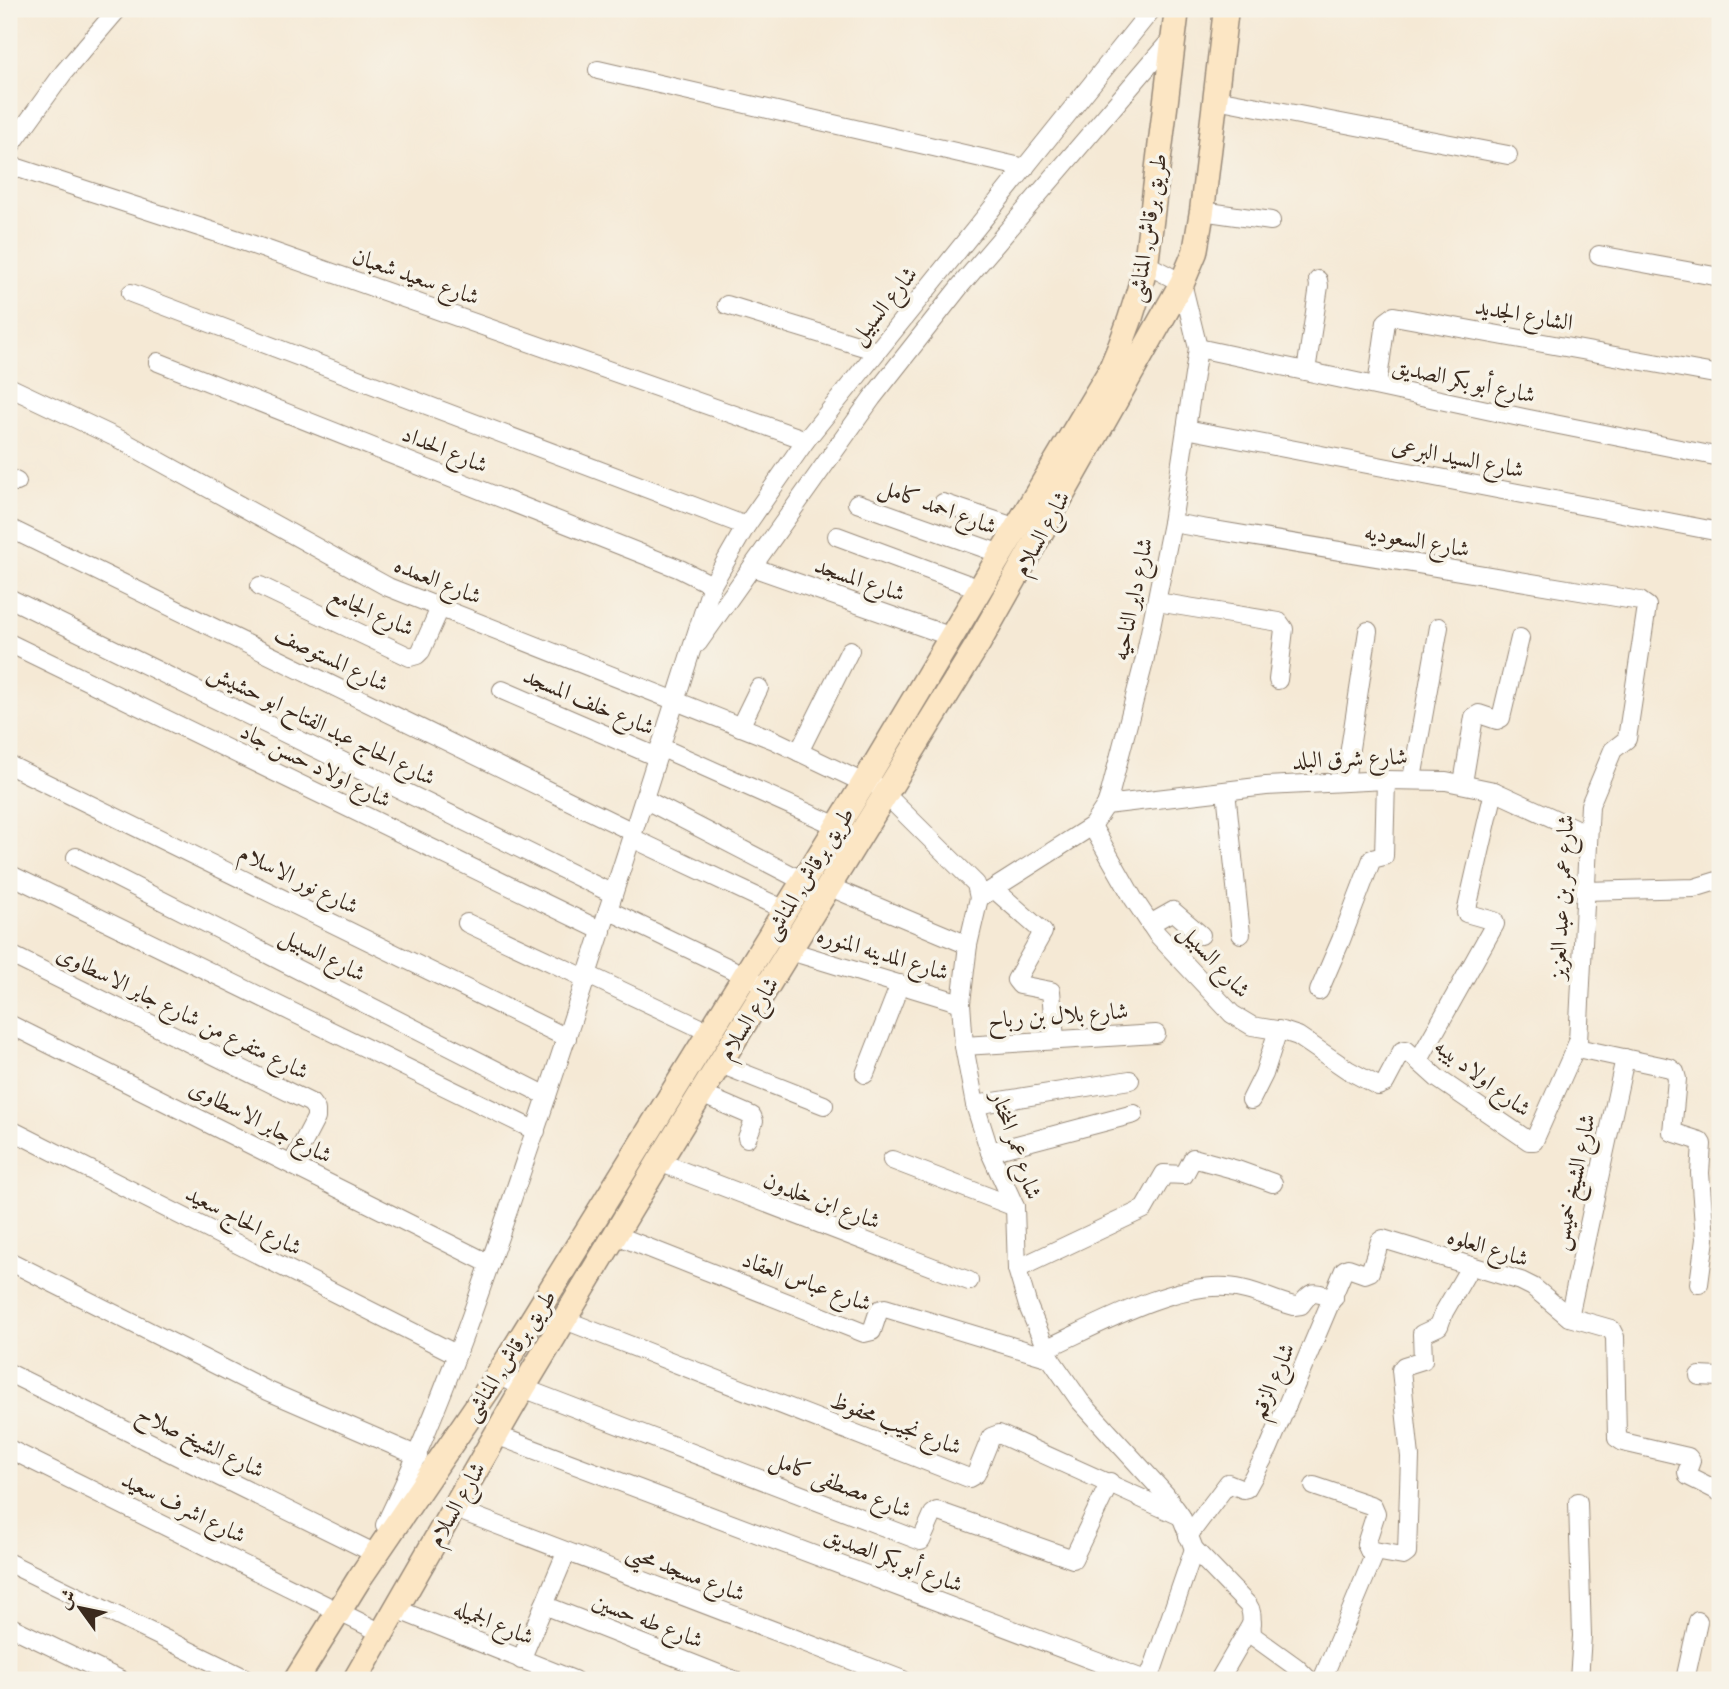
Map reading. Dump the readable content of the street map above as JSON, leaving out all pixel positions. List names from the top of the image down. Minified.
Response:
{"streets":{"street":["طريق برقاش, المناشى","شارع سعيد شعبان","شارع السبيل","الشارع الجديد","شارع أبو بكر الصديق","شارع الحداد","شارع السيد البرعى","شارع احمد كامل","شارع السلام","شارع السعوديه","شارع المسجد","شارع العمده","شارع داير الناحيه","شارع الجامع","شارع المستوصف","شارع خلف المسجد","شارع الحاج عبد الفتاح ابو حشيش","شارع شرق البلد","شارع اولاد حسن جاد","شارع نور الاسلام","شارع عمر بن عبد العزيز","شارع المدينه المنوره","شارع متفرع من شارع جابر الاسطاوى","شارع بلال بن رباح","شارع اولاد بيبه","شارع جابر الاسطاوى","شارع عمر المختار","شارع الشيخ خميس","شارع ابن خلدون","شارع الحاج سعيد","شارع العلوه","شارع عباس العقاد","شارع الزقم","شارع نجيب محفوظ","شارع الشيخ صلاح","شارع مصطفى كامل","شارع اشرف سعيد","شارع مسجد محيى","شارع طه حسين","شارع الجميله"]},"crossings":[["طريق برقاش, المناشى","شارع السبيل"],["طريق برقاش, المناشى","شارع احمد كامل"],["طريق برقاش, المناشى","شارع السلام"],["طريق برقاش, المناشى","شارع المسجد"],["طريق برقاش, المناشى","شارع العمده"],["طريق برقاش, المناشى","شارع داير الناحيه"],["طريق برقاش, المناشى","شارع المستوصف"],["طريق برقاش, المناشى","شارع خلف المسجد"],["طريق برقاش, المناشى","شارع الحاج عبد الفتاح ابو حشيش"],["طريق برقاش, المناشى","شارع مصطفى كامل"],["طريق برقاش, المناشى","شارع اشرف سعيد"],["شارع سعيد شعبان","شارع السبيل"],["شارع السبيل","شارع الحداد"],["شارع السبيل","شارع المسجد"],["شارع السبيل","شارع العمده"],["شارع السبيل","شارع داير الناحيه"],["شارع السبيل","شارع المستوصف"],["شارع السبيل","شارع خلف المسجد"],["شارع السبيل","شارع الحاج عبد الفتاح ابو حشيش"],["شارع السبيل","شارع اولاد حسن جاد"],["شارع السبيل","شارع نور الاسلام"],["شارع السبيل","شارع اولاد بيبه"],["شارع السبيل","شارع جابر الاسطاوى"],["شارع السبيل","شارع الحاج سعيد"],["شارع السبيل","شارع الشيخ صلاح"],["الشارع الجديد","شارع أبو بكر الصديق"],["شارع أبو بكر الصديق","شارع السلام"],["شارع أبو بكر الصديق","شارع داير الناحيه"],["شارع أبو بكر الصديق","شارع عمر المختار"],["شارع أبو بكر الصديق","شارع الزقم"],["شارع السيد البرعى","شارع داير الناحيه"],["شارع السلام","شارع داير الناحيه"],["شارع السلام","شارع الحاج عبد الفتاح ابو حشيش"],["شارع السلام","شارع المدينه المنوره"],["شارع السلام","شارع ابن خلدون"],["شارع السلام","شارع عباس العقاد"],["شارع السلام","شارع نجيب محفوظ"],["شارع السلام","شارع مصطفى كامل"],["شارع السلام","شارع اشرف سعيد"],["شارع السلام","شارع مسجد محيى"],["شارع السلام","شارع الجميله"],["شارع السعوديه","شارع داير الناحيه"],["شارع السعوديه","شارع عمر بن عبد العزيز"],["شارع العمده","شارع الجامع"],["شارع داير الناحيه","شارع شرق البلد"],["شارع داير الناحيه","شارع عمر المختار"],["شارع شرق البلد","شارع عمر بن عبد العزيز"],["شارع عمر بن عبد العزيز","شارع اولاد بيبه"],["شارع المدينه المنوره","شارع عمر المختار"],["شارع متفرع من شارع جابر الاسطاوى","شارع جابر الاسطاوى"],["شارع بلال بن رباح","شارع عمر المختار"],["شارع عمر المختار","شارع عباس العقاد"],["شارع عمر المختار","شارع الزقم"],["شارع عمر المختار","شارع نجيب محفوظ"],["شارع الشيخ خميس","شارع العلوه"],["شارع العلوه","شارع الزقم"],["شارع نجيب محفوظ","شارع مصطفى كامل"]],"north":"top left"}
